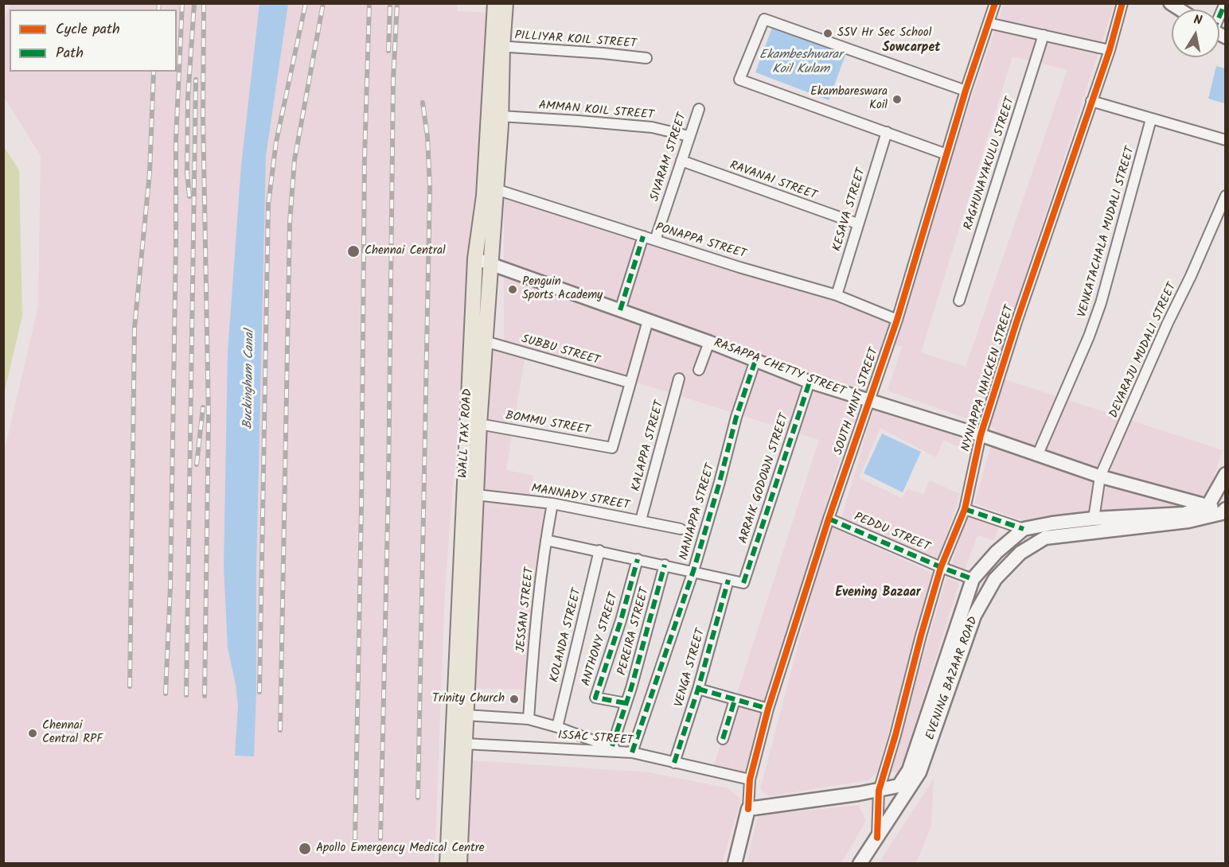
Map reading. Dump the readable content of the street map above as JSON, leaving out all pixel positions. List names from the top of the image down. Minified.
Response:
{"streets":{"main road":["SOUTH MINT STREET","WALL TAX ROAD","EVENING BAZAAR ROAD"],"street":["PILLIYAR KOIL STREET","AMMAN KOIL STREET","SIVARAM STREET","RAGHUNAYAKULU STREET","RAVANAI STREET","KESAVA STREET","VENKATACHALA MUDALI STREET","PONAPPA STREET","SUBBU STREET","DEVARAJU MUDALI STREET","RASAPPA CHETTY STREET","NYNIAPPA NAICKEN STREET","BOMMU STREET","KALAPPA STREET","ARRAIK GODOWN STREET","MANNADY STREET","NANIAPPA STREET","PEDDU STREET","JESSAN STREET","PEREIRA STREET","KOLANDA STREET","ANTHONY STREET","VENGA STREET","ISSAC STREET"]},"crossings":[["PILLIYAR KOIL STREET","WALL TAX ROAD"],["AMMAN KOIL STREET","SIVARAM STREET"],["AMMAN KOIL STREET","WALL TAX ROAD"],["SIVARAM STREET","RAVANAI STREET"],["SIVARAM STREET","PONAPPA STREET"],["RAVANAI STREET","KESAVA STREET"],["KESAVA STREET","PONAPPA STREET"],["VENKATACHALA MUDALI STREET","RASAPPA CHETTY STREET"],["PONAPPA STREET","SOUTH MINT STREET"],["PONAPPA STREET","WALL TAX ROAD"],["SUBBU STREET","BOMMU STREET"],["SUBBU STREET","WALL TAX ROAD"],["DEVARAJU MUDALI STREET","RASAPPA CHETTY STREET"],["DEVARAJU MUDALI STREET","EVENING BAZAAR ROAD"],["RASAPPA CHETTY STREET","NYNIAPPA NAICKEN STREET"],["RASAPPA CHETTY STREET","SOUTH MINT STREET"],["RASAPPA CHETTY STREET","WALL TAX ROAD"],["RASAPPA CHETTY STREET","ARRAIK GODOWN STREET"],["RASAPPA CHETTY STREET","NANIAPPA STREET"],["RASAPPA CHETTY STREET","EVENING BAZAAR ROAD"],["NYNIAPPA NAICKEN STREET","PEDDU STREET"],["NYNIAPPA NAICKEN STREET","EVENING BAZAAR ROAD"],["SOUTH MINT STREET","PEDDU STREET"],["SOUTH MINT STREET","ISSAC STREET"],["BOMMU STREET","WALL TAX ROAD"],["WALL TAX ROAD","MANNADY STREET"],["WALL TAX ROAD","ISSAC STREET"],["KALAPPA STREET","MANNADY STREET"],["ARRAIK GODOWN STREET","VENGA STREET"],["MANNADY STREET","JESSAN STREET"],["NANIAPPA STREET","ISSAC STREET"],["PEDDU STREET","EVENING BAZAAR ROAD"],["PEREIRA STREET","ANTHONY STREET"],["PEREIRA STREET","ISSAC STREET"],["VENGA STREET","ISSAC STREET"]],"districts":["Sowcarpet","Evening Bazaar"],"water":["Ekambeshwarar Koil Kulam","Buckingham Canal"],"places":["SSV Hr Sec School","Ekambareswara Koil","Chennai Central","Penguin Sports Academy","Trinity Church","Chennai Central RPF","Apollo Emergency Medical Centre"],"legend":["Cycle path","Path"],"north":"top"}
